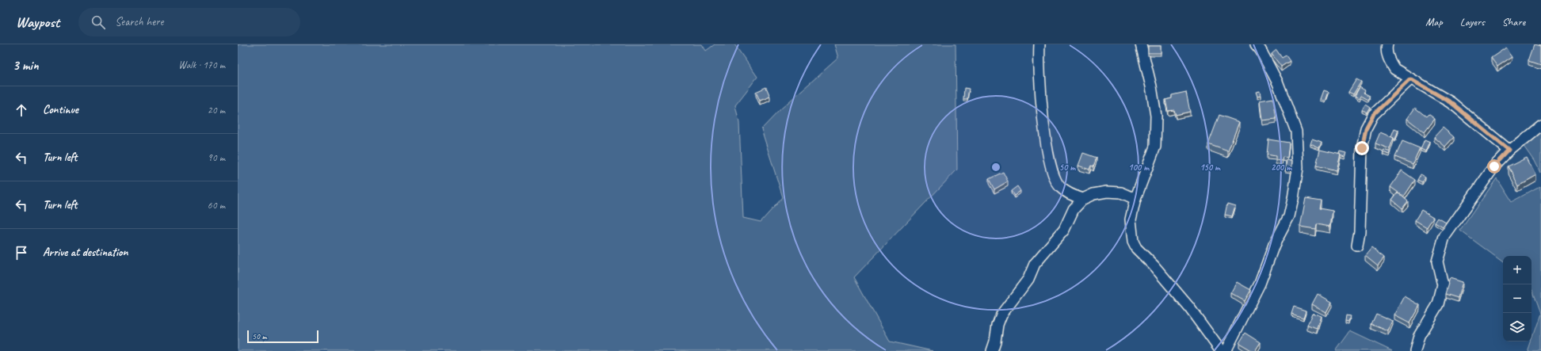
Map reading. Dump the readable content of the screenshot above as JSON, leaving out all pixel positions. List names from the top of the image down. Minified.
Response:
{"scale_bar":"50 m","page":{"header":"Waypost","search":"Search here","nav":["Map","Layers","Share"],"heading":["3 min","Walk · 170 m"],"list":[["Continue","20 m"],["Turn left","90 m"],["Turn left","60 m"],"Arrive at destination"],"map_buttons":["+","−"],"scale":"50 m"},"rings":["50 m","100 m","150 m","200 m"]}
